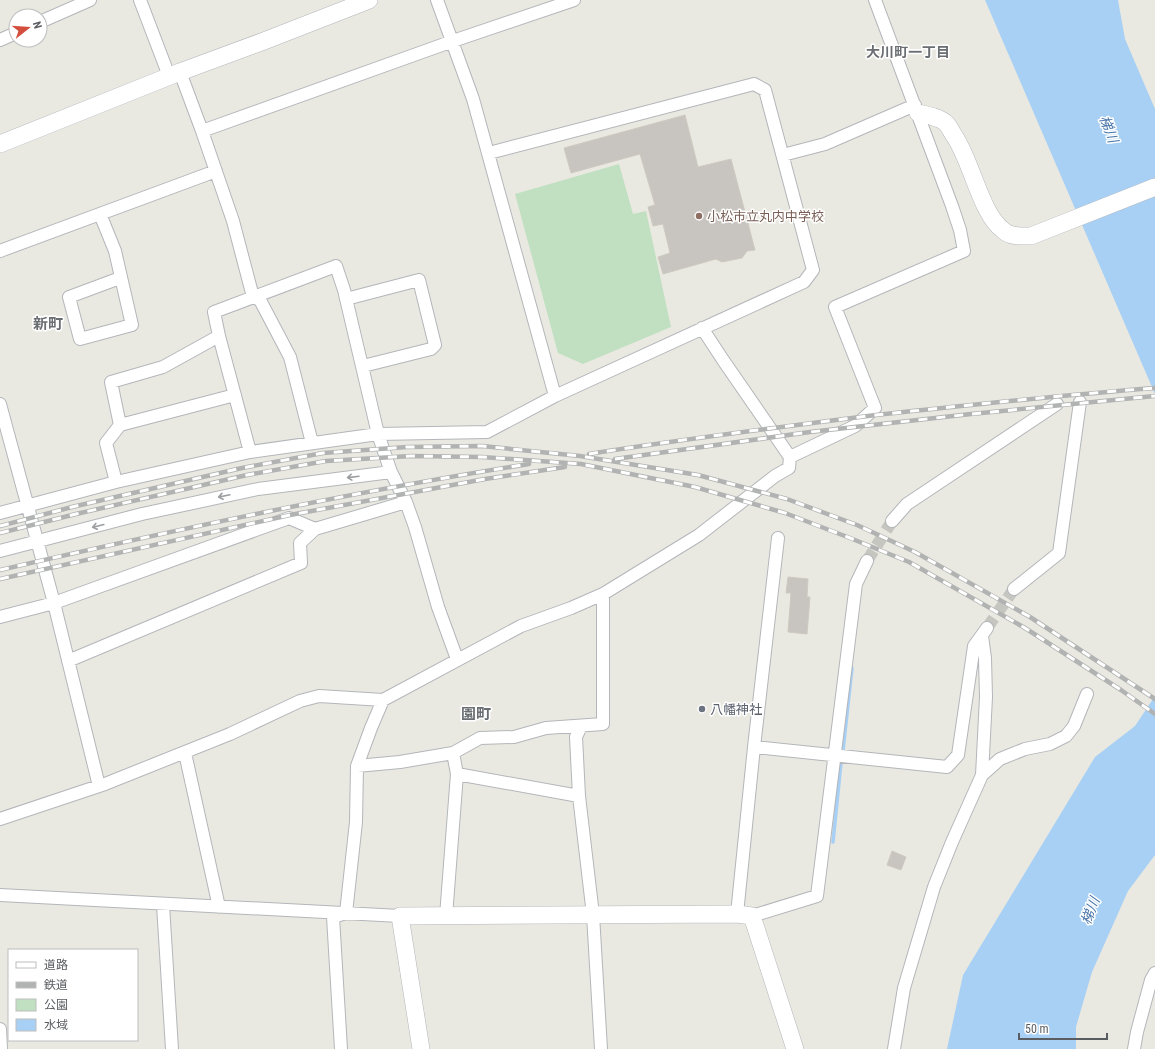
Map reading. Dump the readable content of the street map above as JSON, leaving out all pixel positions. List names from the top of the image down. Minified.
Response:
{"districts":["大川町一丁目","新町","園町"],"water":["梯川"],"places":["小松市立丸内中学校","八幡神社"],"legend":["道路","鉄道","公園","水域"],"scale_bar":"50 m","north":"right"}
